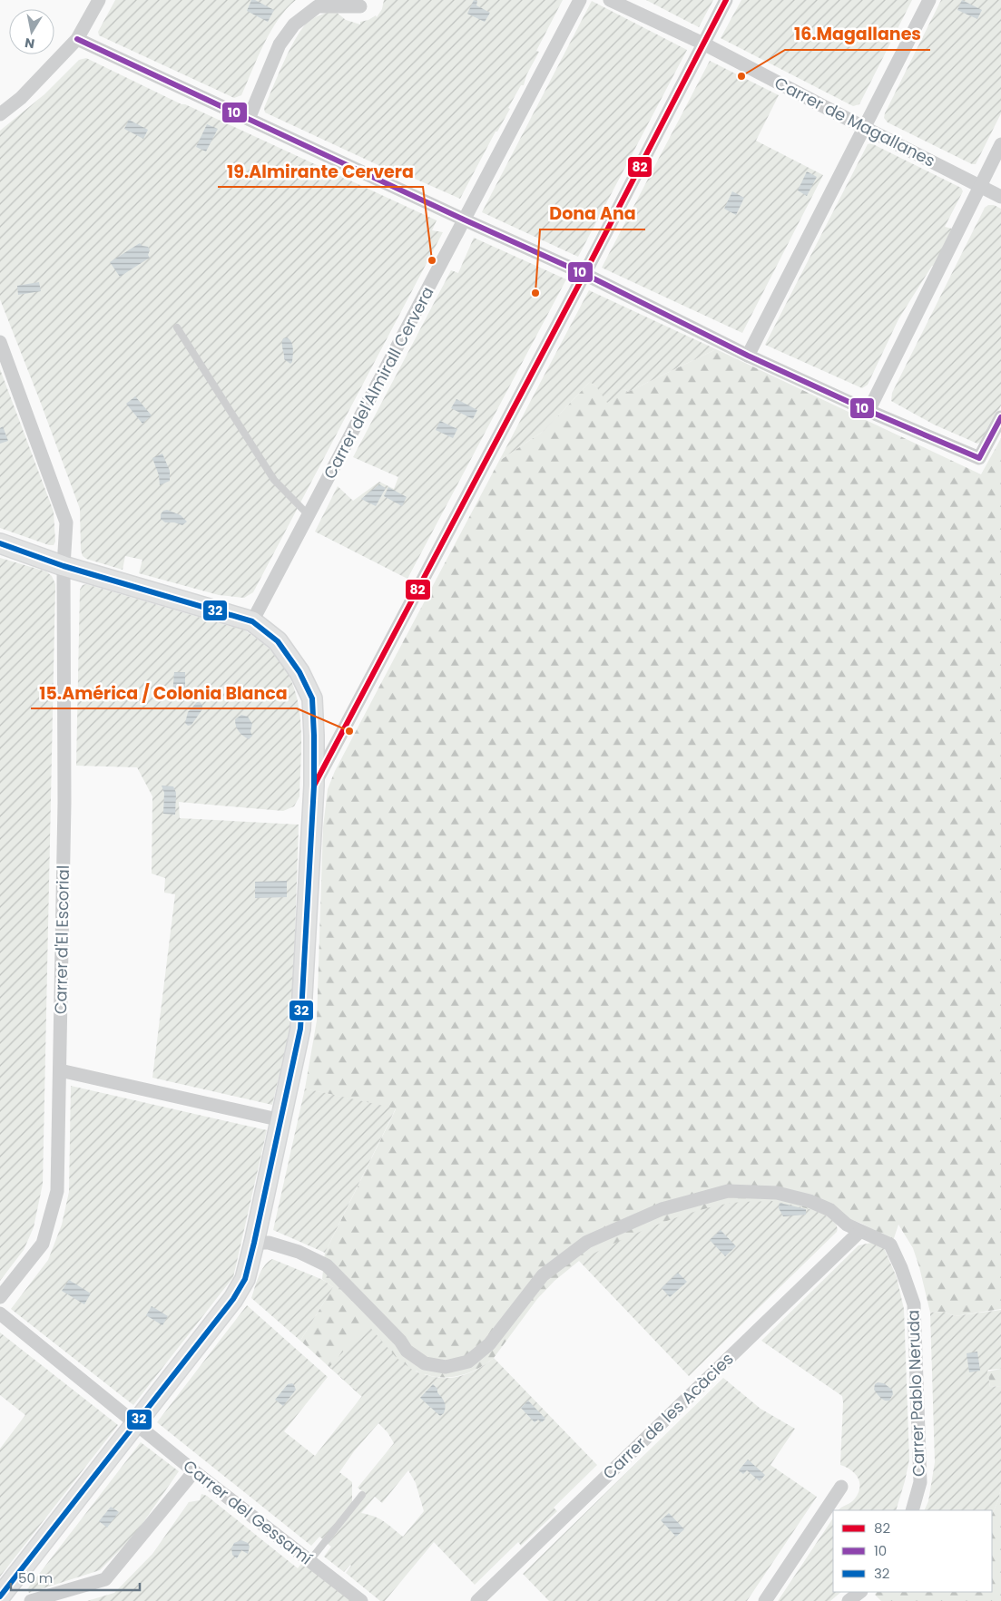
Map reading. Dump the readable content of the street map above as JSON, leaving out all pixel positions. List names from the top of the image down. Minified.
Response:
{"streets":{"street":["Carrer de Magallanes","Carrer del'Almirall Cervera","Carrer d'El Escorial","Carrer Pablo Neruda","Carrer de les Acàcies","Carrer del Gessamí"]},"crossings":[["Carrer Pablo Neruda","Carrer de les Acàcies"]],"places":["16.Magallanes","19.Almirante Cervera","Dona Ana","15.América / Colonia Blanca"],"lines":["transit line 82","transit line 10","transit line 32"],"legend":["82","10","32"],"scale_bar":"50 m","north":"bottom"}
